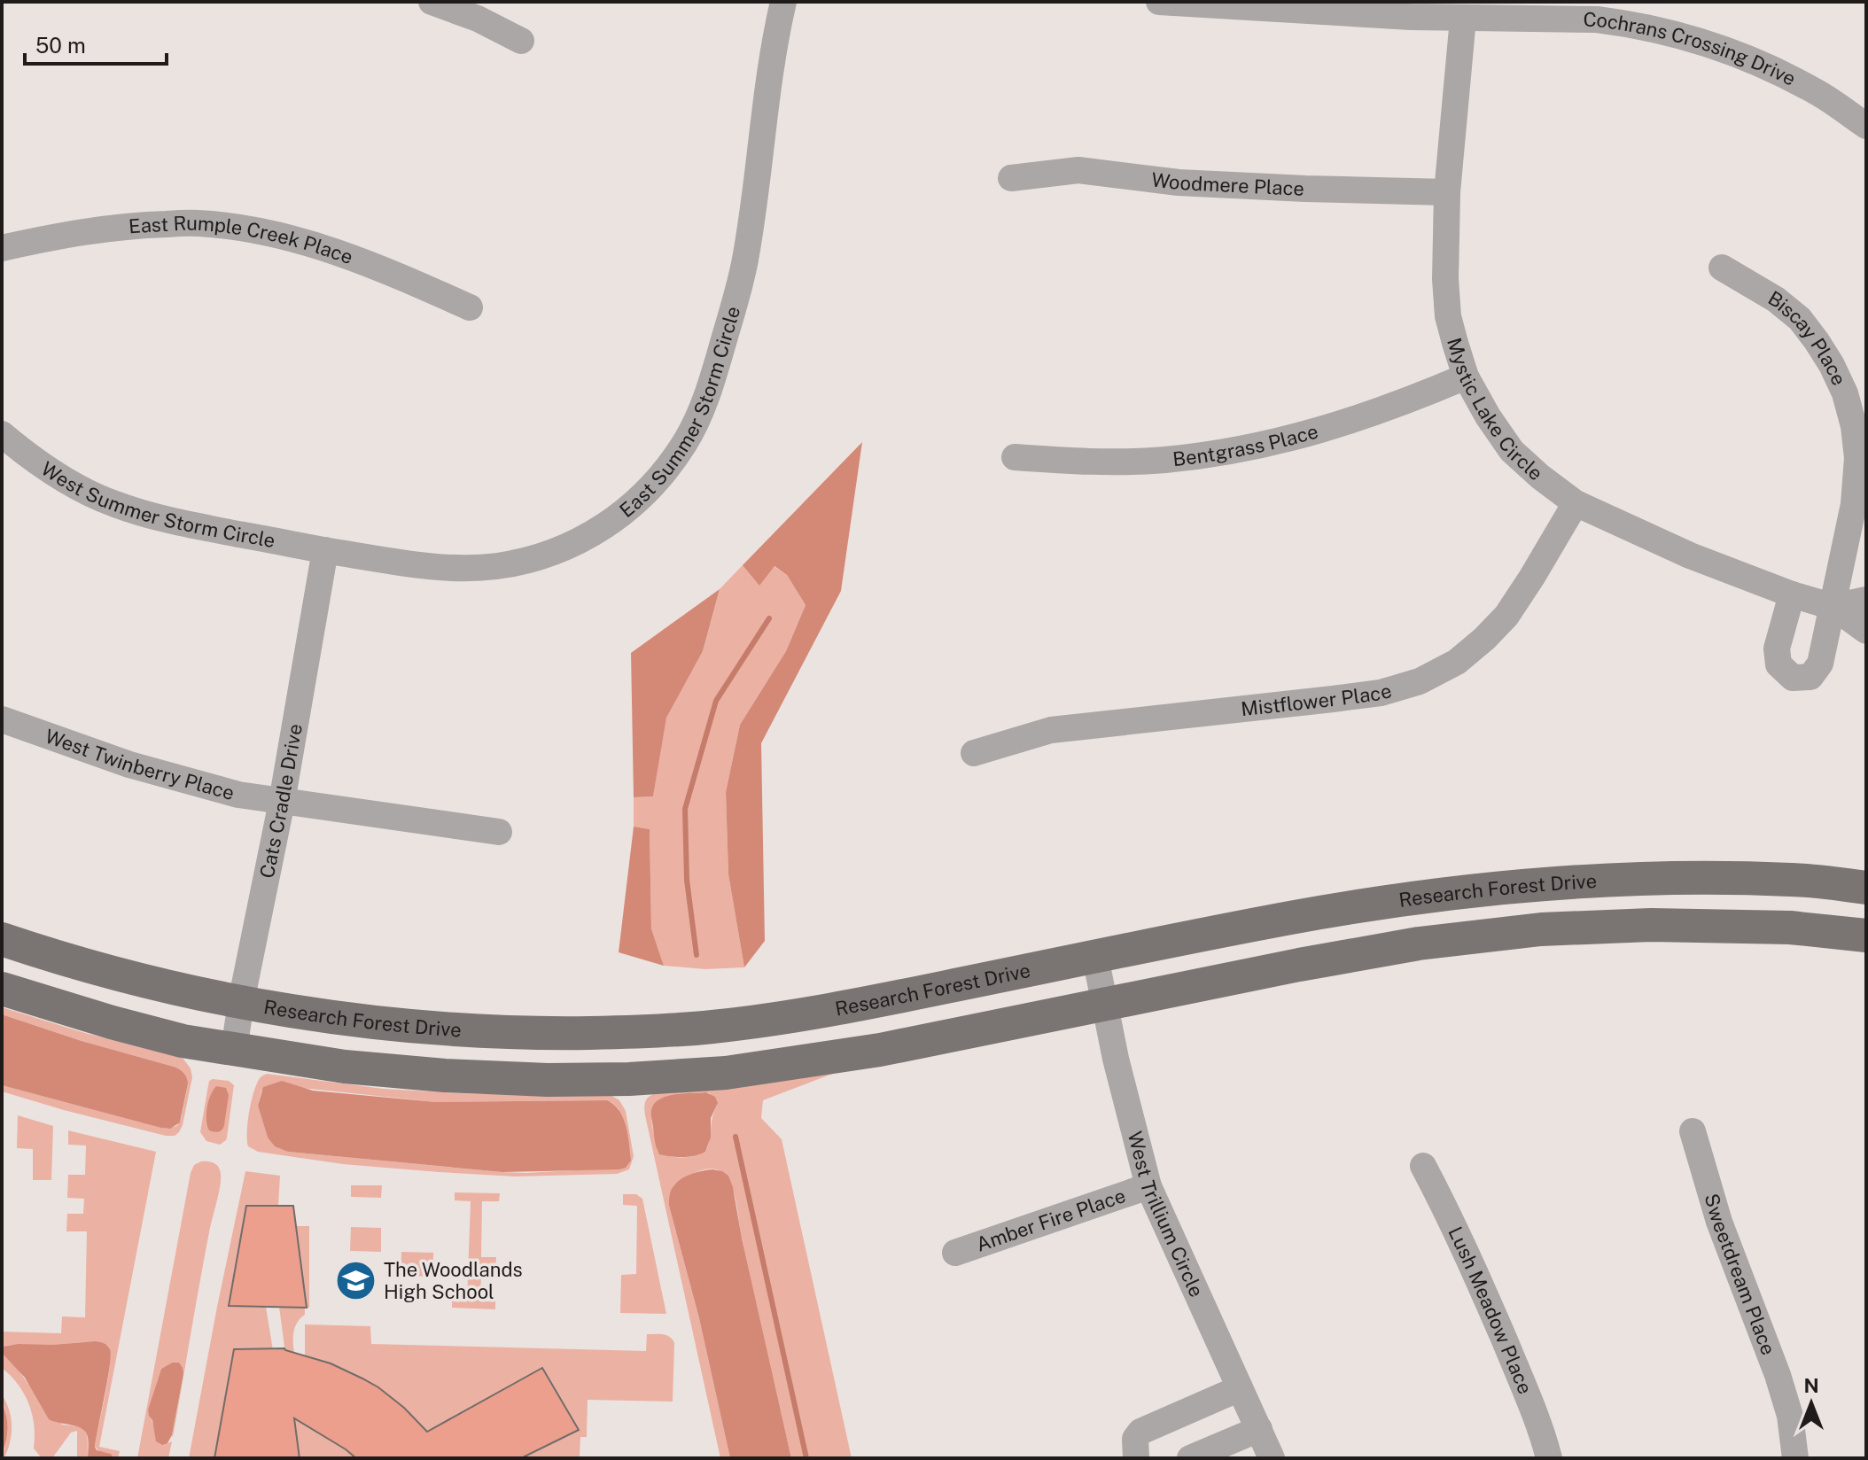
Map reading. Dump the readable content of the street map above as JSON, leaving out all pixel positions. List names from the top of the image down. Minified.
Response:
{"streets":{"main road":["Research Forest Drive"],"street":["Cochrans Crossing Drive","Woodmere Place","East Rumple Creek Place","Biscay Place","Mystic Lake Circle","East Summer Storm Circle","Bentgrass Place","West Summer Storm Circle","Mistflower Place","West Twinberry Place","Cats Cradle Drive","West Trillium Circle","Amber Fire Place","Sweetdream Place","Lush Meadow Place"]},"crossings":[["Cochrans Crossing Drive","Mystic Lake Circle"],["Woodmere Place","Mystic Lake Circle"],["Biscay Place","Mystic Lake Circle"],["Mystic Lake Circle","Bentgrass Place"],["Mystic Lake Circle","Mistflower Place"],["East Summer Storm Circle","West Summer Storm Circle"],["East Summer Storm Circle","Cats Cradle Drive"],["West Summer Storm Circle","Cats Cradle Drive"],["West Twinberry Place","Cats Cradle Drive"],["Cats Cradle Drive","Research Forest Drive"],["Research Forest Drive","West Trillium Circle"],["West Trillium Circle","Amber Fire Place"]],"places":{"school or university":["The Woodlands High School"]},"scale_bar":"50 m","north":"top"}
